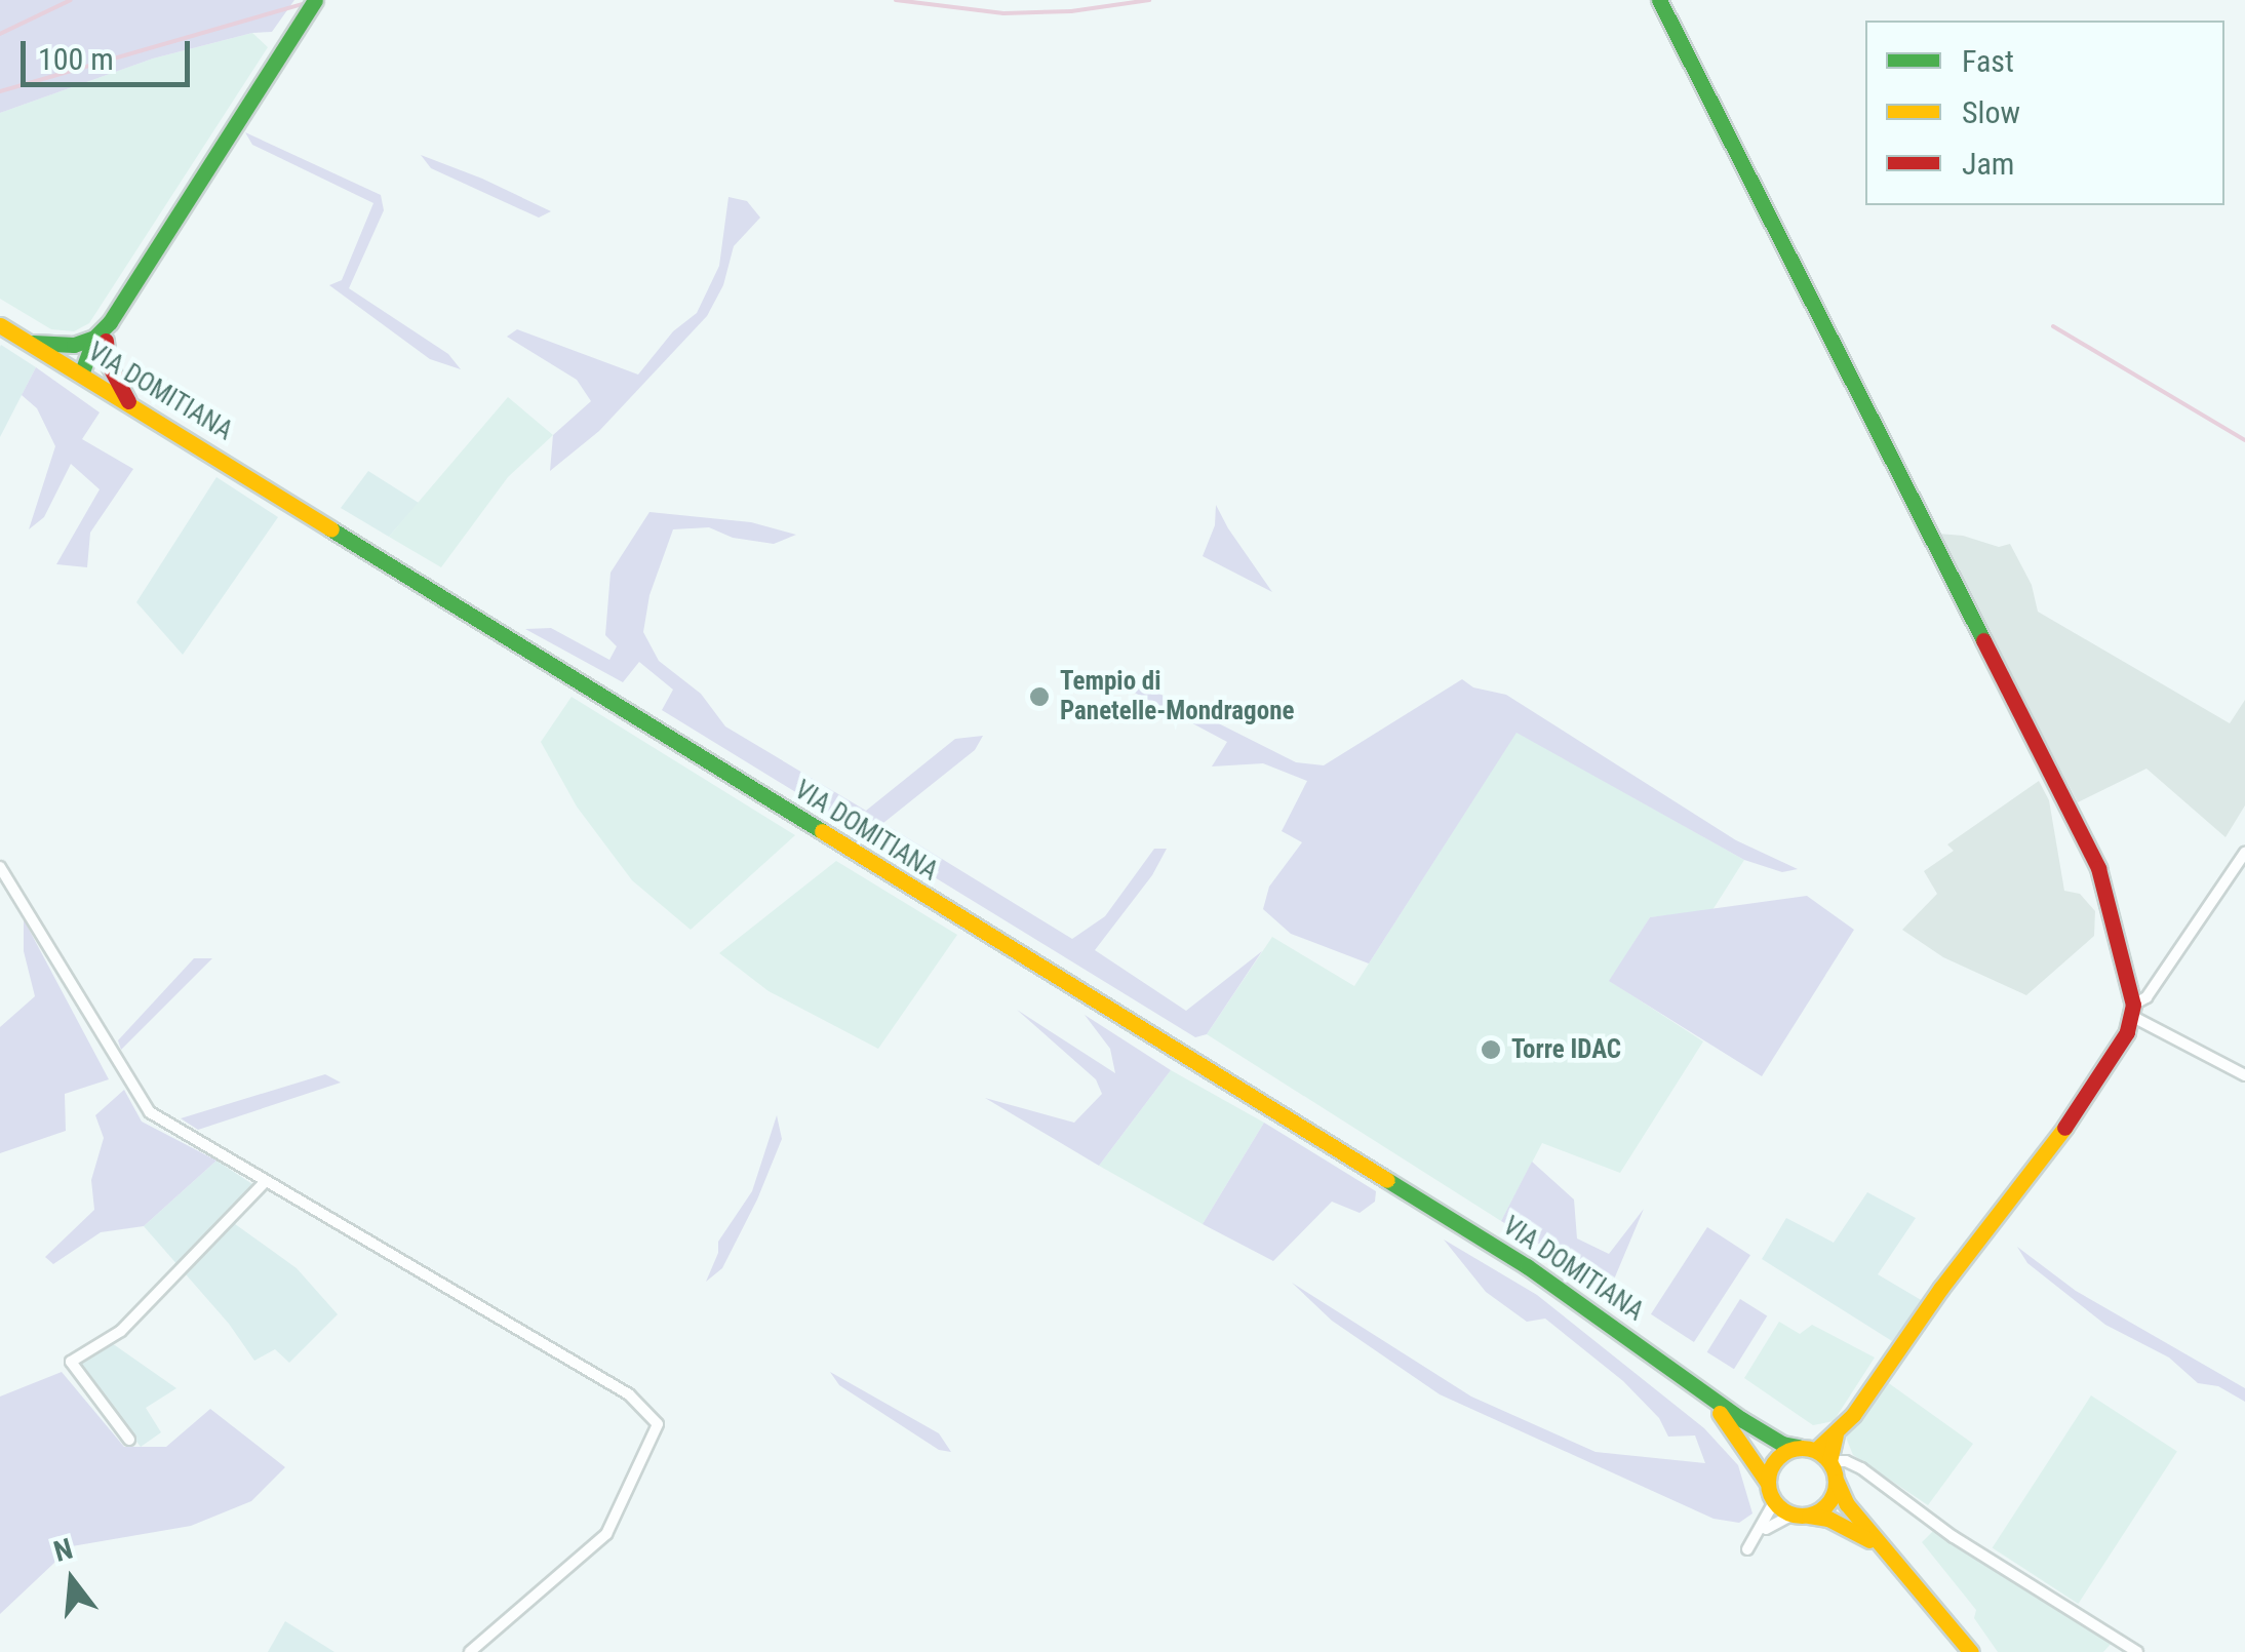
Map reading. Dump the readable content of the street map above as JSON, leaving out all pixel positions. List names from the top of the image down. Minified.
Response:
{"streets":{"main road":["VIA DOMITIANA"]},"places":["Tempio di Panetelle-Mondragone","Torre IDAC"],"legend":["Fast","Slow","Jam"],"scale_bar":"100 m","north":"top"}
